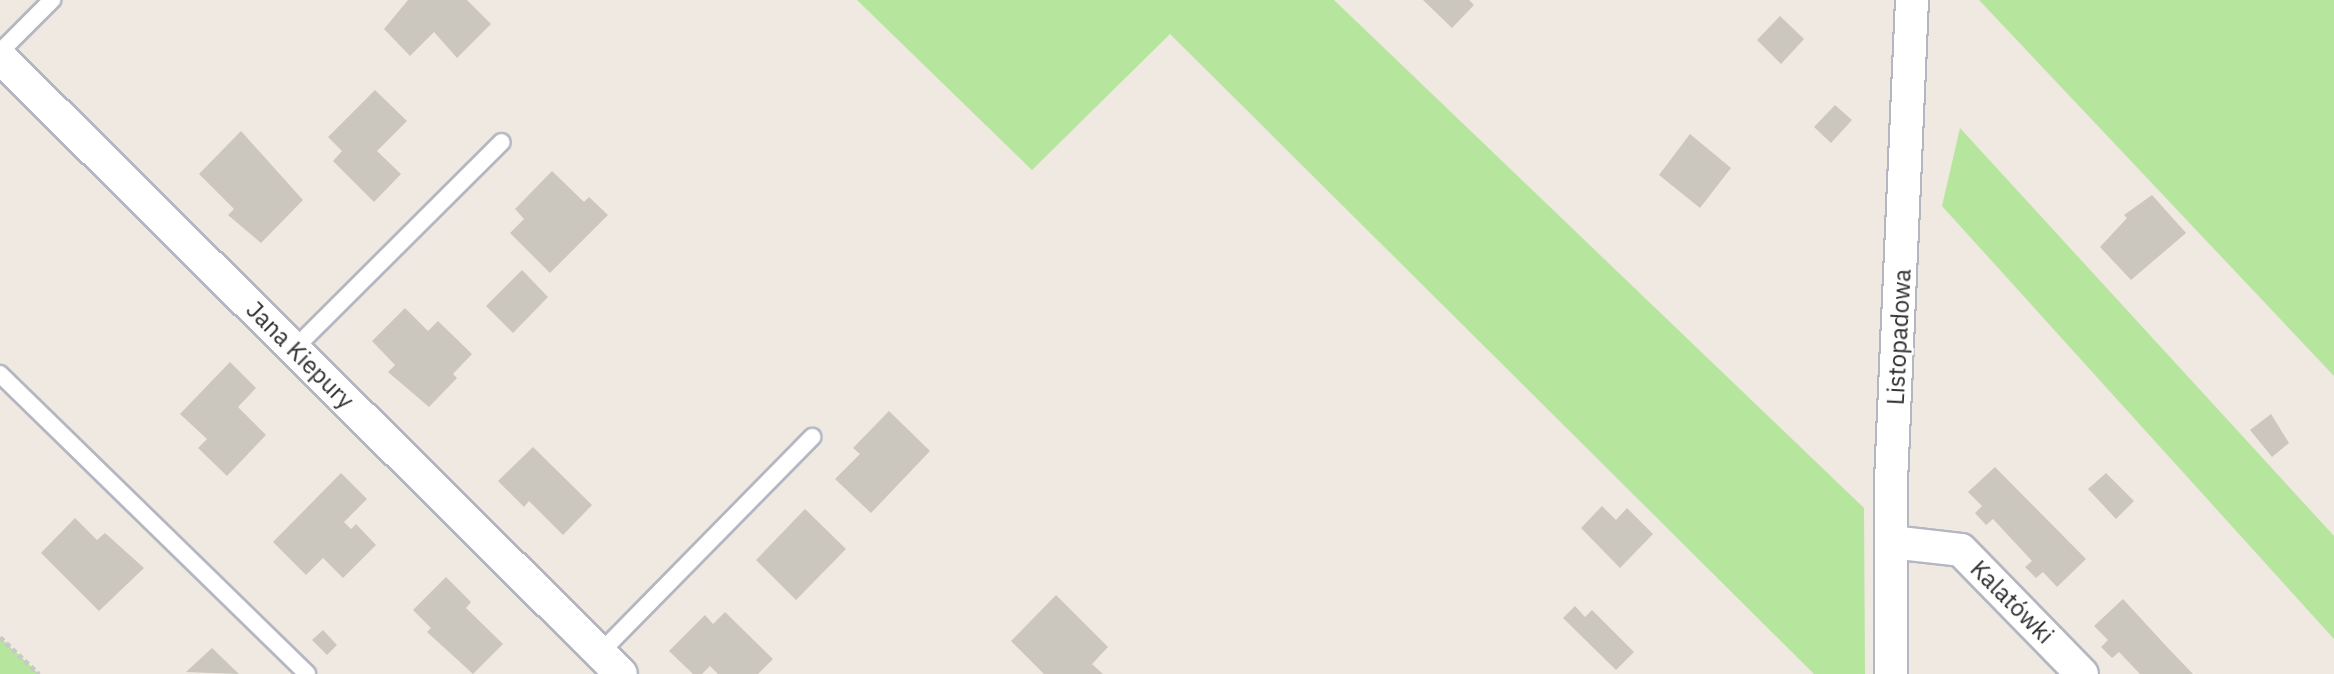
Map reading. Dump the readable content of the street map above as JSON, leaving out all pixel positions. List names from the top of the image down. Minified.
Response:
{"streets":{"street":["Listopadowa","Jana Kiepury","Kalatówki"]},"crossings":[["Listopadowa","Kalatówki"]]}
